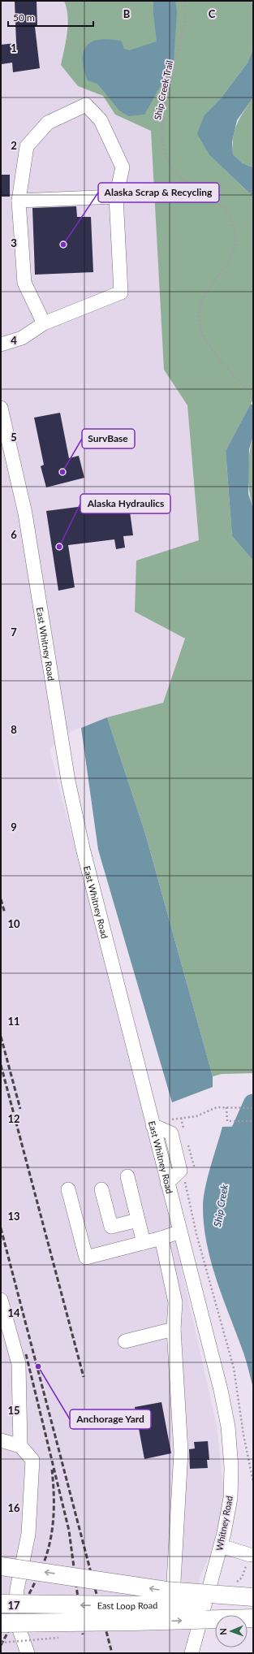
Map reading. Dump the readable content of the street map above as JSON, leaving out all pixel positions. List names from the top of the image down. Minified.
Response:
{"streets":{"main road":["East Loop Road"],"street":["East Whitney Road","Whitney Road"],"path":["Ship Creek Trail"]},"crossings":[["East Whitney Road","Whitney Road"]],"water":["Ship Creek"],"places":["Alaska Scrap & Recycling","SurvBase","Alaska Hydraulics","Anchorage Yard"],"scale_bar":"50 m","north":"left","grid":{"columns":["B","C"],"rows":["1","2","3","4","5","6","7","8","9","10","11","12","13","14","15","16","17"]}}
